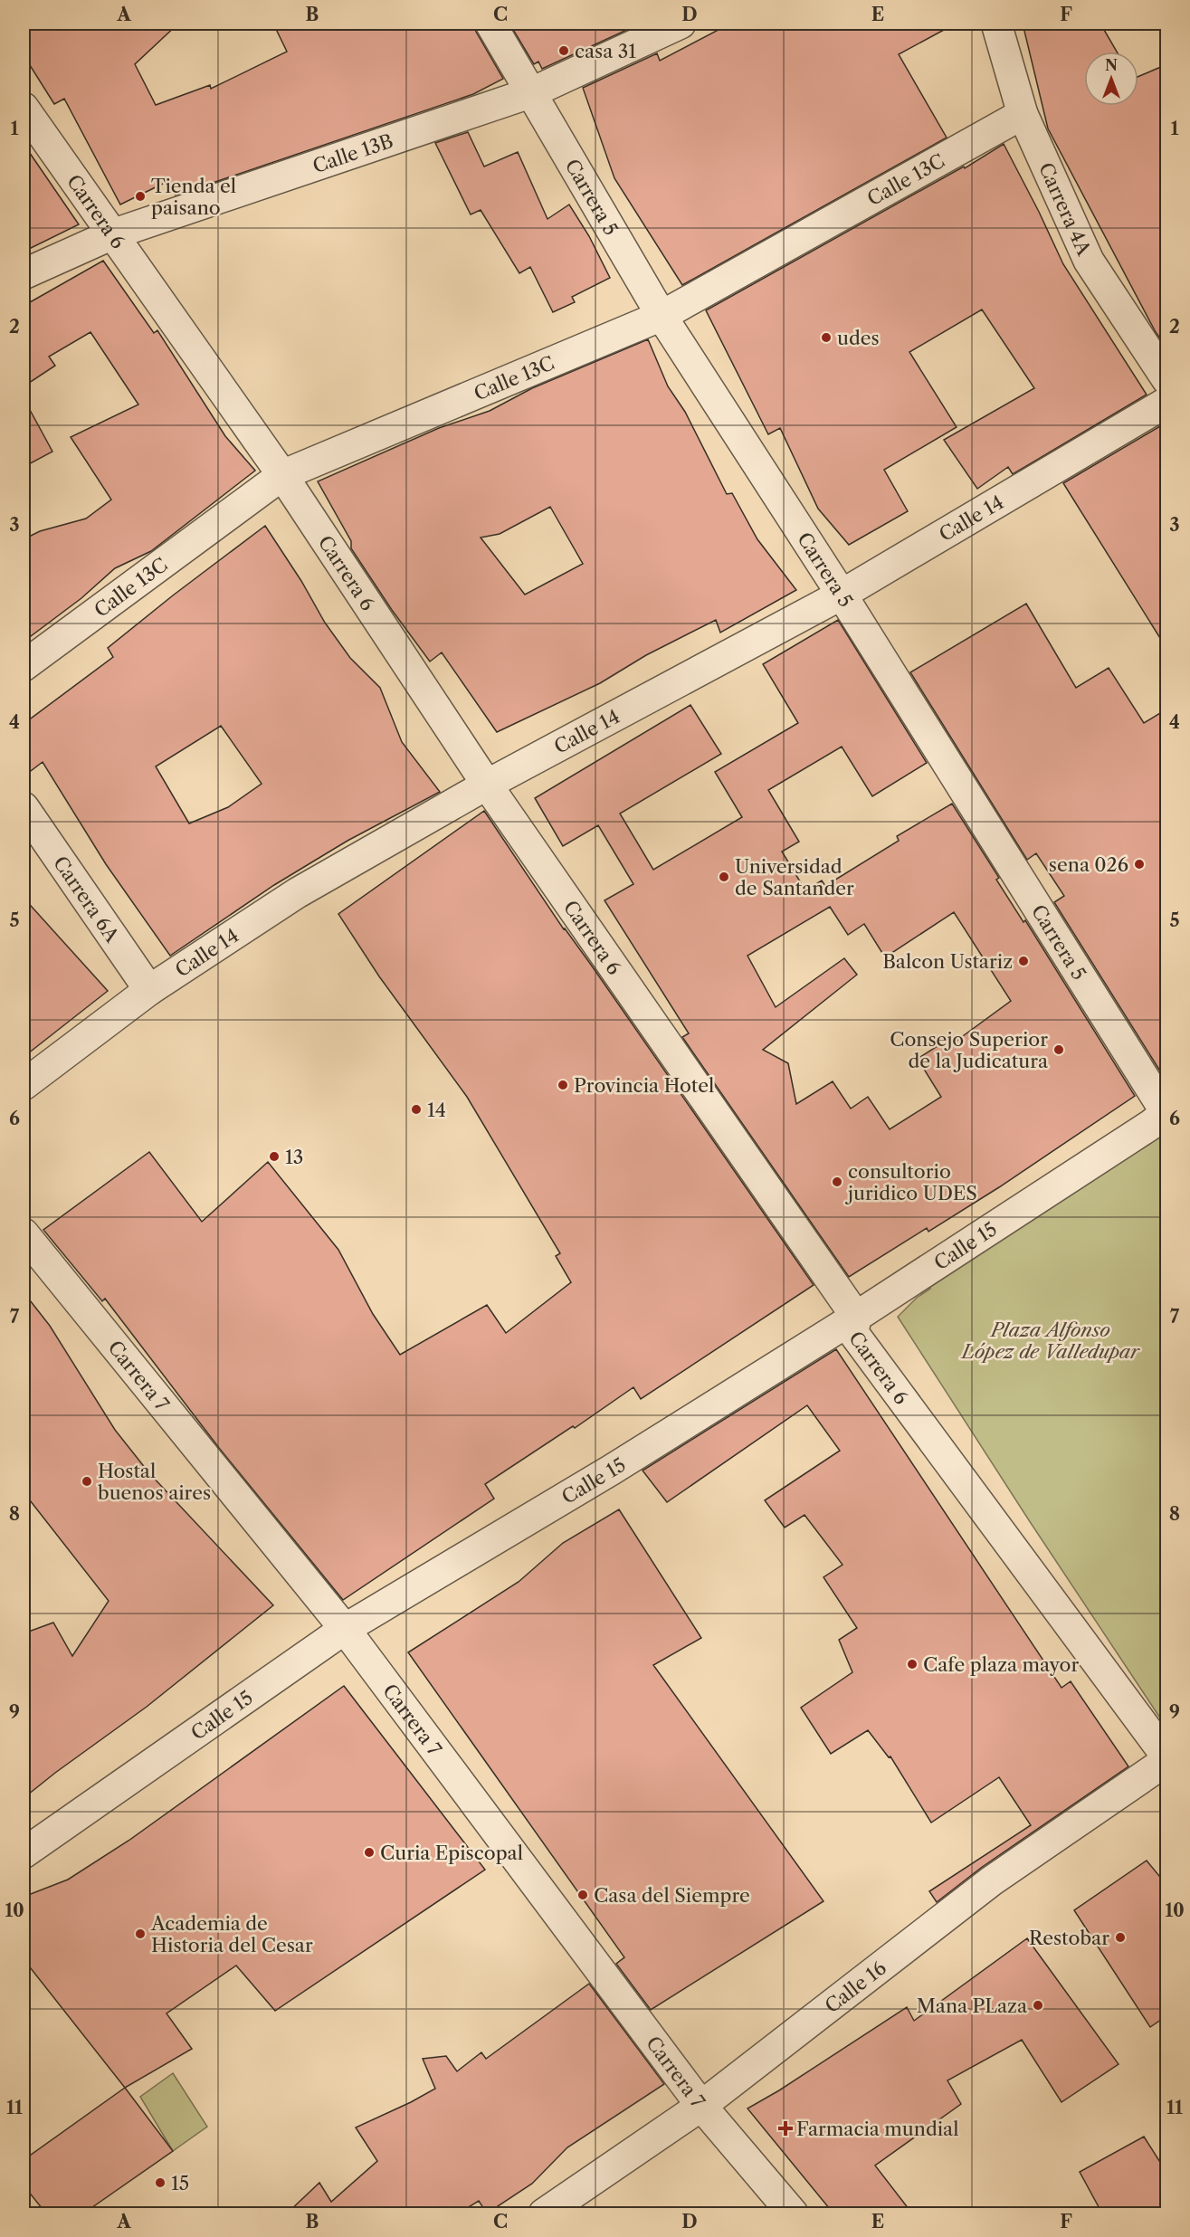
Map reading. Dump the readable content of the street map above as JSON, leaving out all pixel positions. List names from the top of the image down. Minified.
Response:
{"streets":{"street":["Calle 13B","Calle 13C","Carrera 5","Carrera 4A","Carrera 6","Calle 14","Carrera 6A","Calle 15","Carrera 7","Calle 16"]},"crossings":[["Calle 13B","Carrera 5"],["Calle 13B","Carrera 6"],["Calle 13C","Carrera 5"],["Calle 13C","Carrera 4A"],["Calle 13C","Carrera 6"],["Carrera 5","Calle 14"],["Carrera 5","Calle 15"],["Carrera 6","Calle 14"],["Carrera 6","Calle 15"],["Carrera 6","Calle 16"],["Calle 14","Carrera 6A"],["Calle 15","Carrera 7"],["Carrera 7","Calle 16"]],"parks":["Plaza Alfonso López de Valledupar"],"places":{"other":["casa 31","Tienda el paisano","udes","sena 026","Universidad de Santander","Balcon Ustariz","Consejo Superior de la Judicatura","Provincia Hotel","14","13","consultorio juridico UDES","Hostal buenos aires","Cafe plaza mayor","Curia Episcopal","Casa del Siempre","Academia de Historia del Cesar","Restobar","Mana PLaza","15"],"health":["Farmacia mundial"]},"north":"top","grid":{"columns":["A","B","C","D","E","F"],"rows":["1","2","3","4","5","6","7","8","9","10","11"]}}
